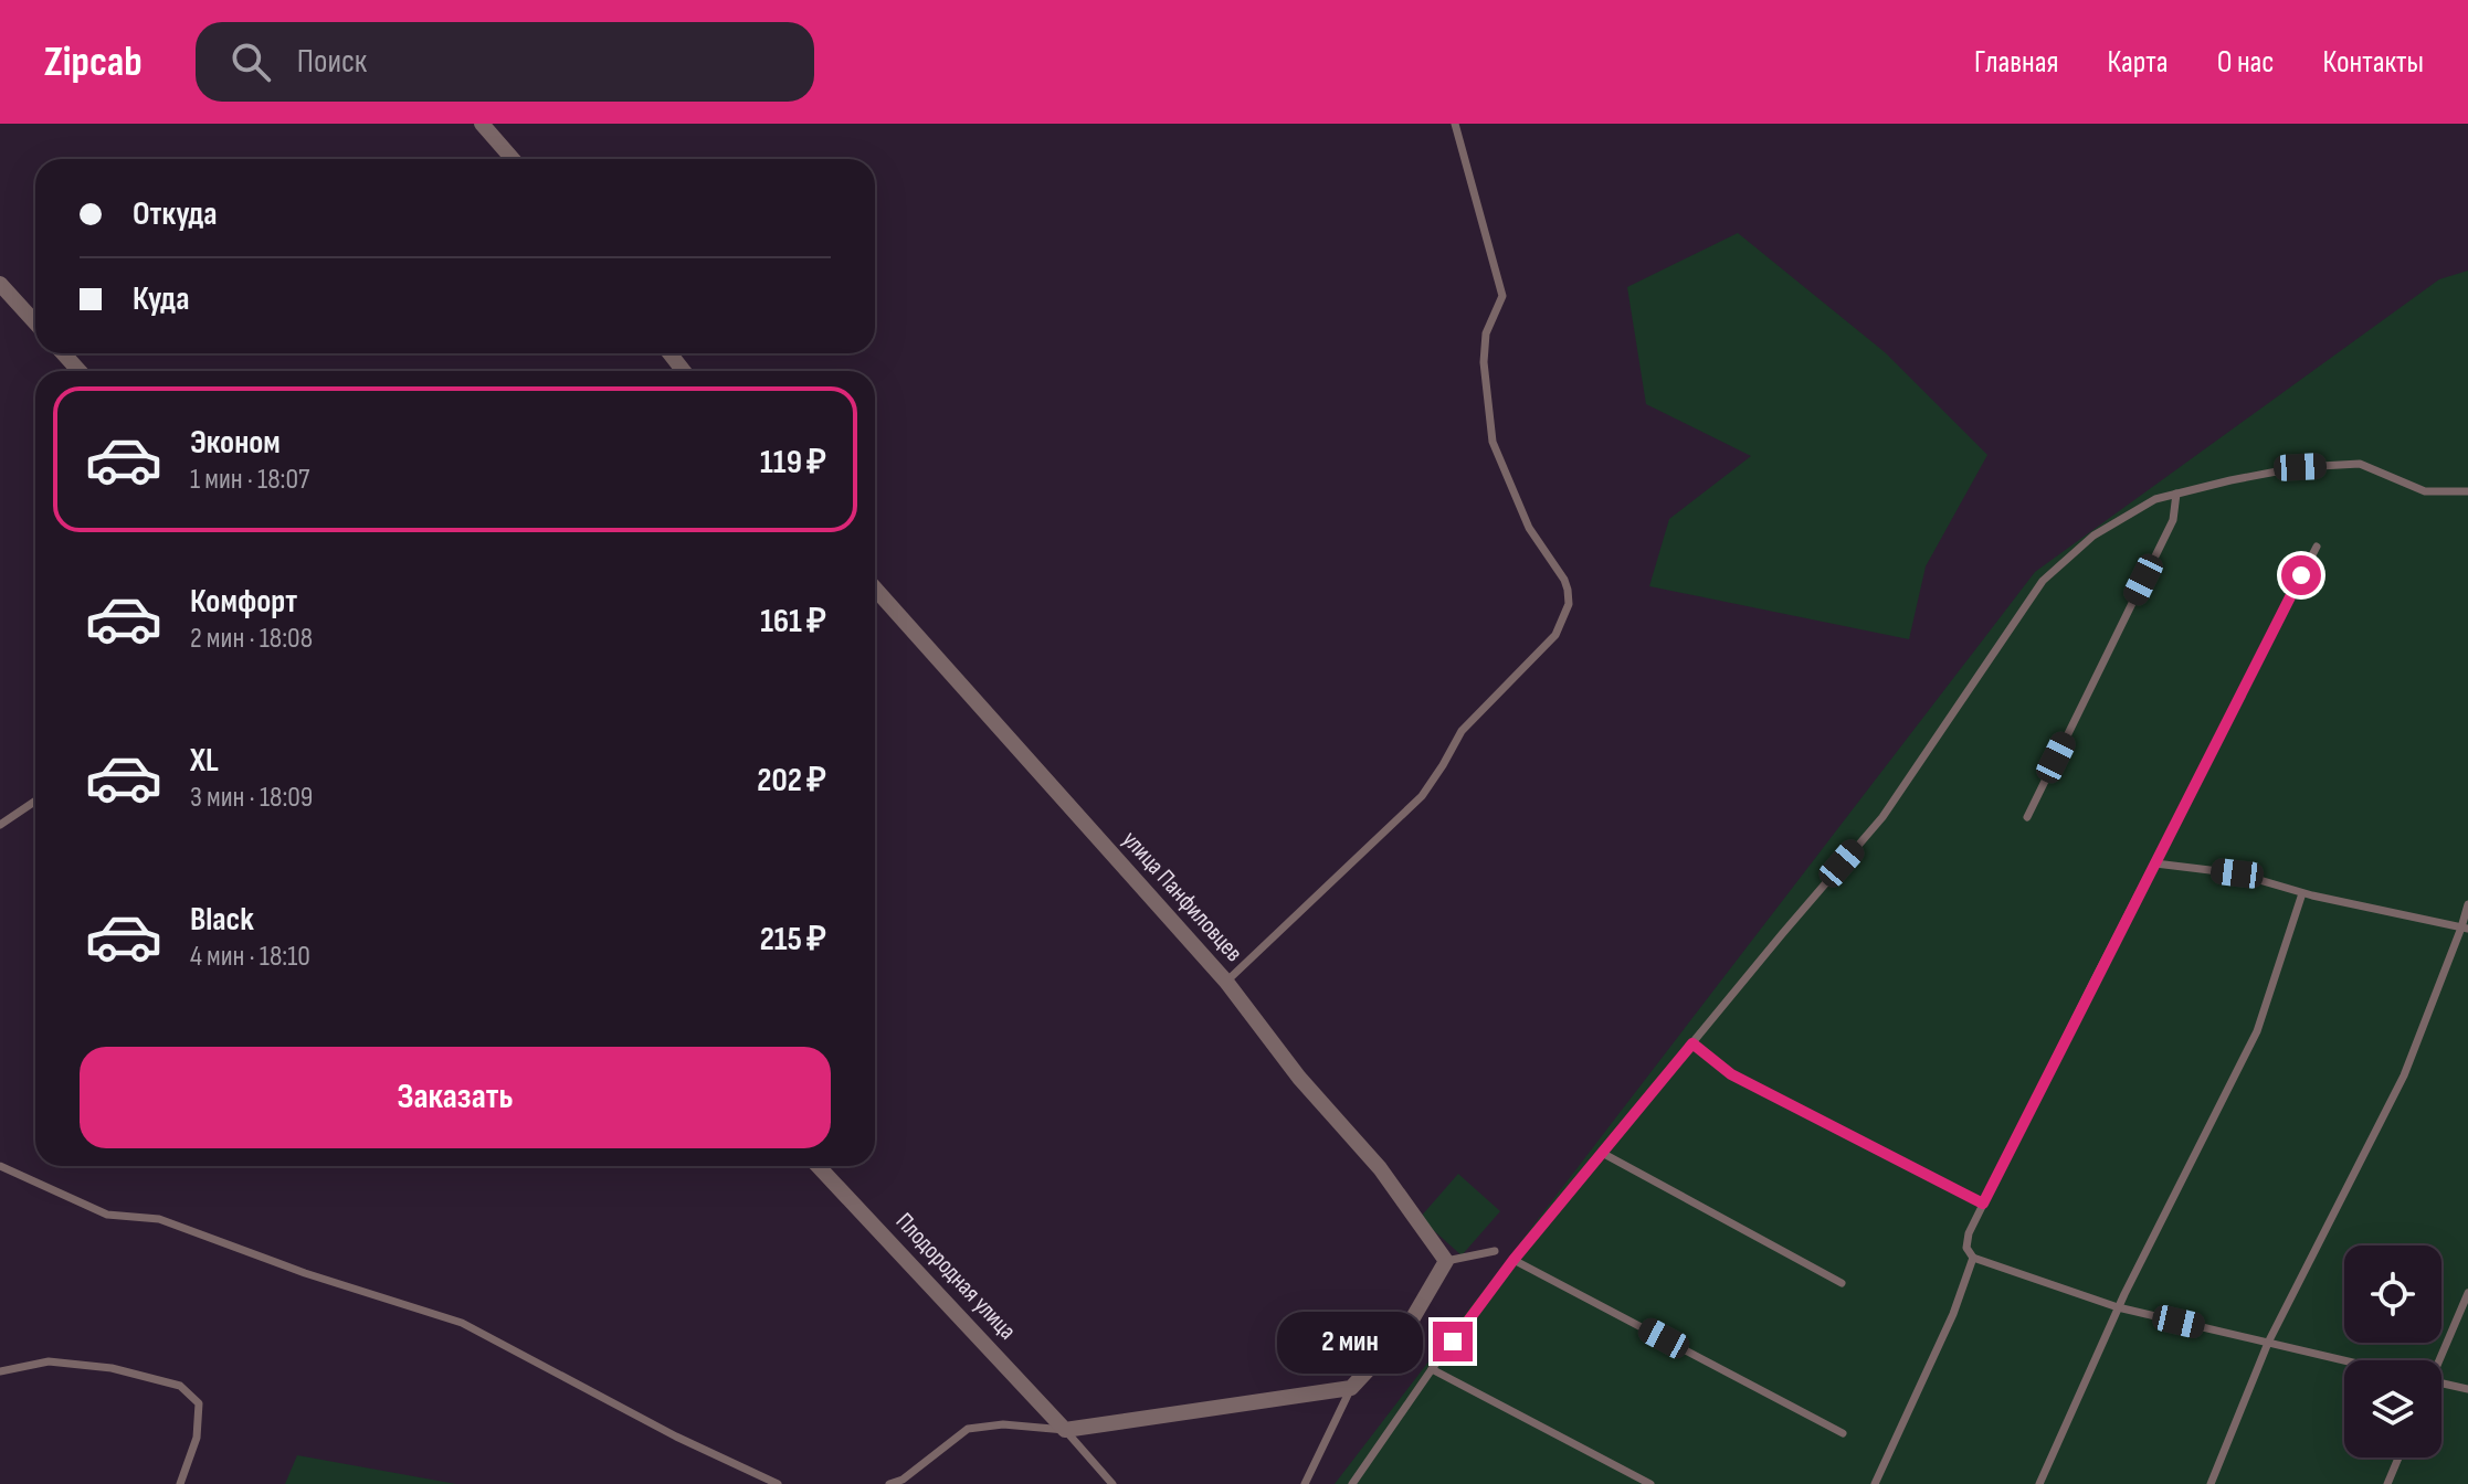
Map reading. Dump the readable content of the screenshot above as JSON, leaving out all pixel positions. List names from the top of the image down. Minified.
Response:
{"streets":{"street":["улица Панфиловцев","Плодородная улица"]},"page":{"header":"Zipcab","search":"Поиск","nav":["Главная","Карта","О нас","Контакты"],"banner":["Откуда","Куда"],"list":[{"name":"Эконом","note":"1 мин · 18:07","value":"119 ₽"},{"name":"Комфорт","note":"2 мин · 18:08","value":"161 ₽"},{"name":"XL","note":"3 мин · 18:09","value":"202 ₽"},{"name":"Black","note":"4 мин · 18:10","value":"215 ₽"}],"buttons":"Заказать","bubble":"2 мин"}}
